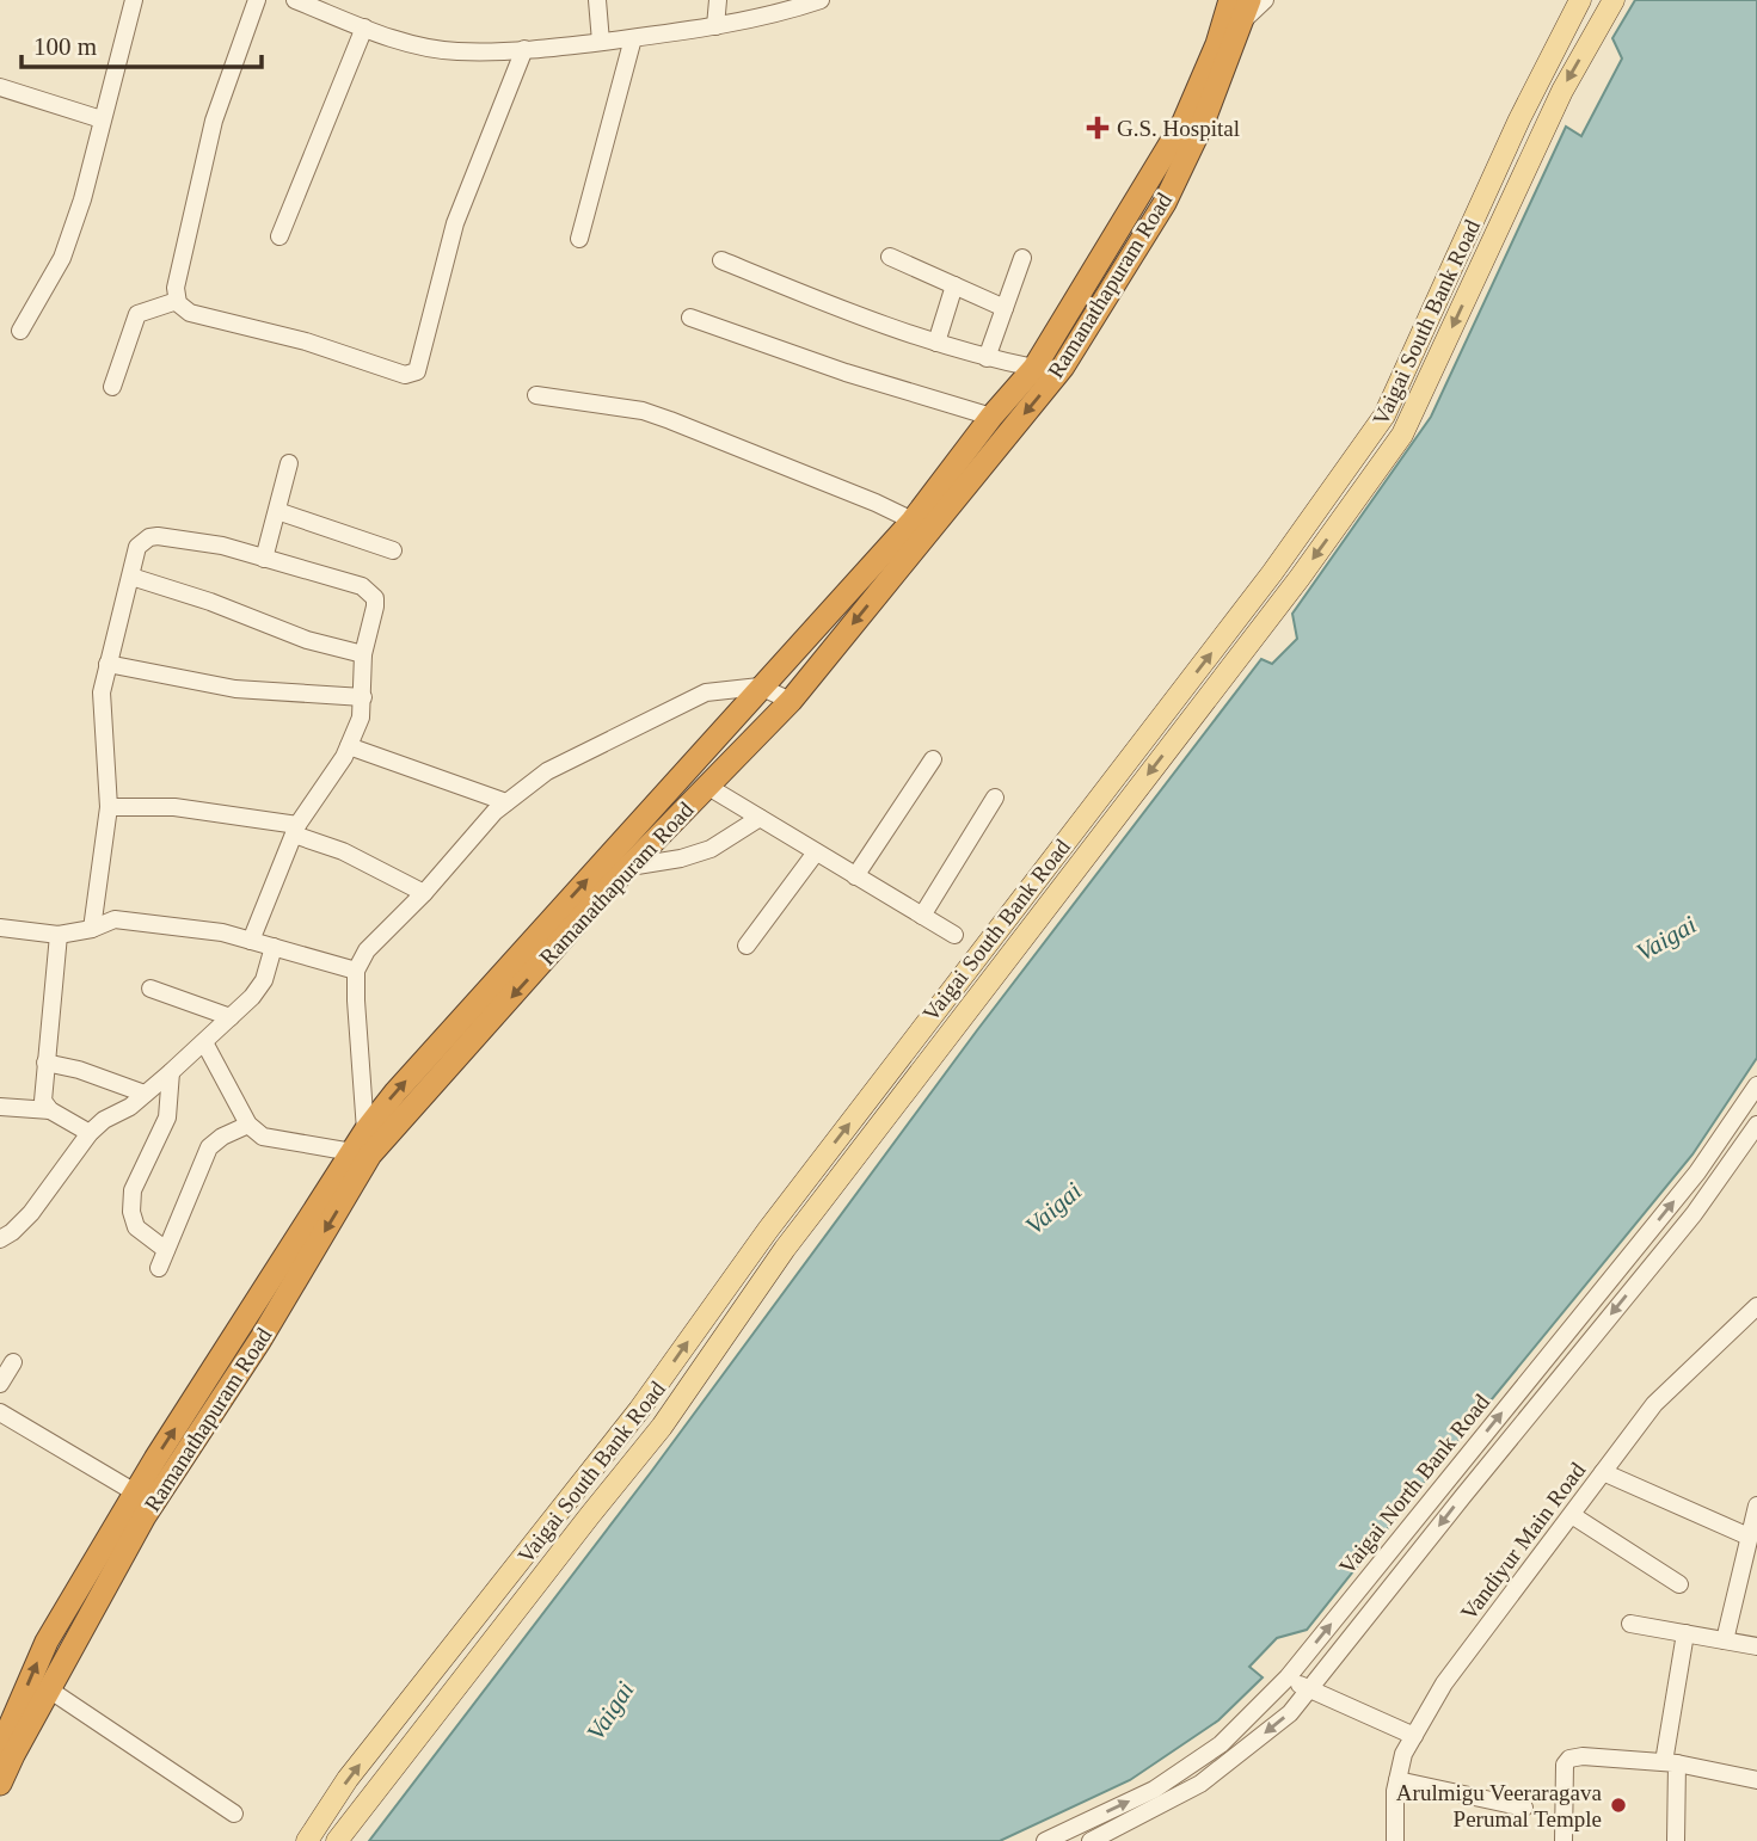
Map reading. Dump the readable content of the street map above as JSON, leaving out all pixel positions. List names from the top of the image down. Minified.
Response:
{"streets":{"highway":["Ramanathapuram Road"],"main road":["Vaigai South Bank Road"],"street":["Vaigai North Bank Road","Vandiyur Main Road"]},"water":["Vaigai"],"places":{"health":["G.S. Hospital"],"other":["Arulmigu Veeraragava Perumal Temple"]},"scale_bar":"100 m"}
